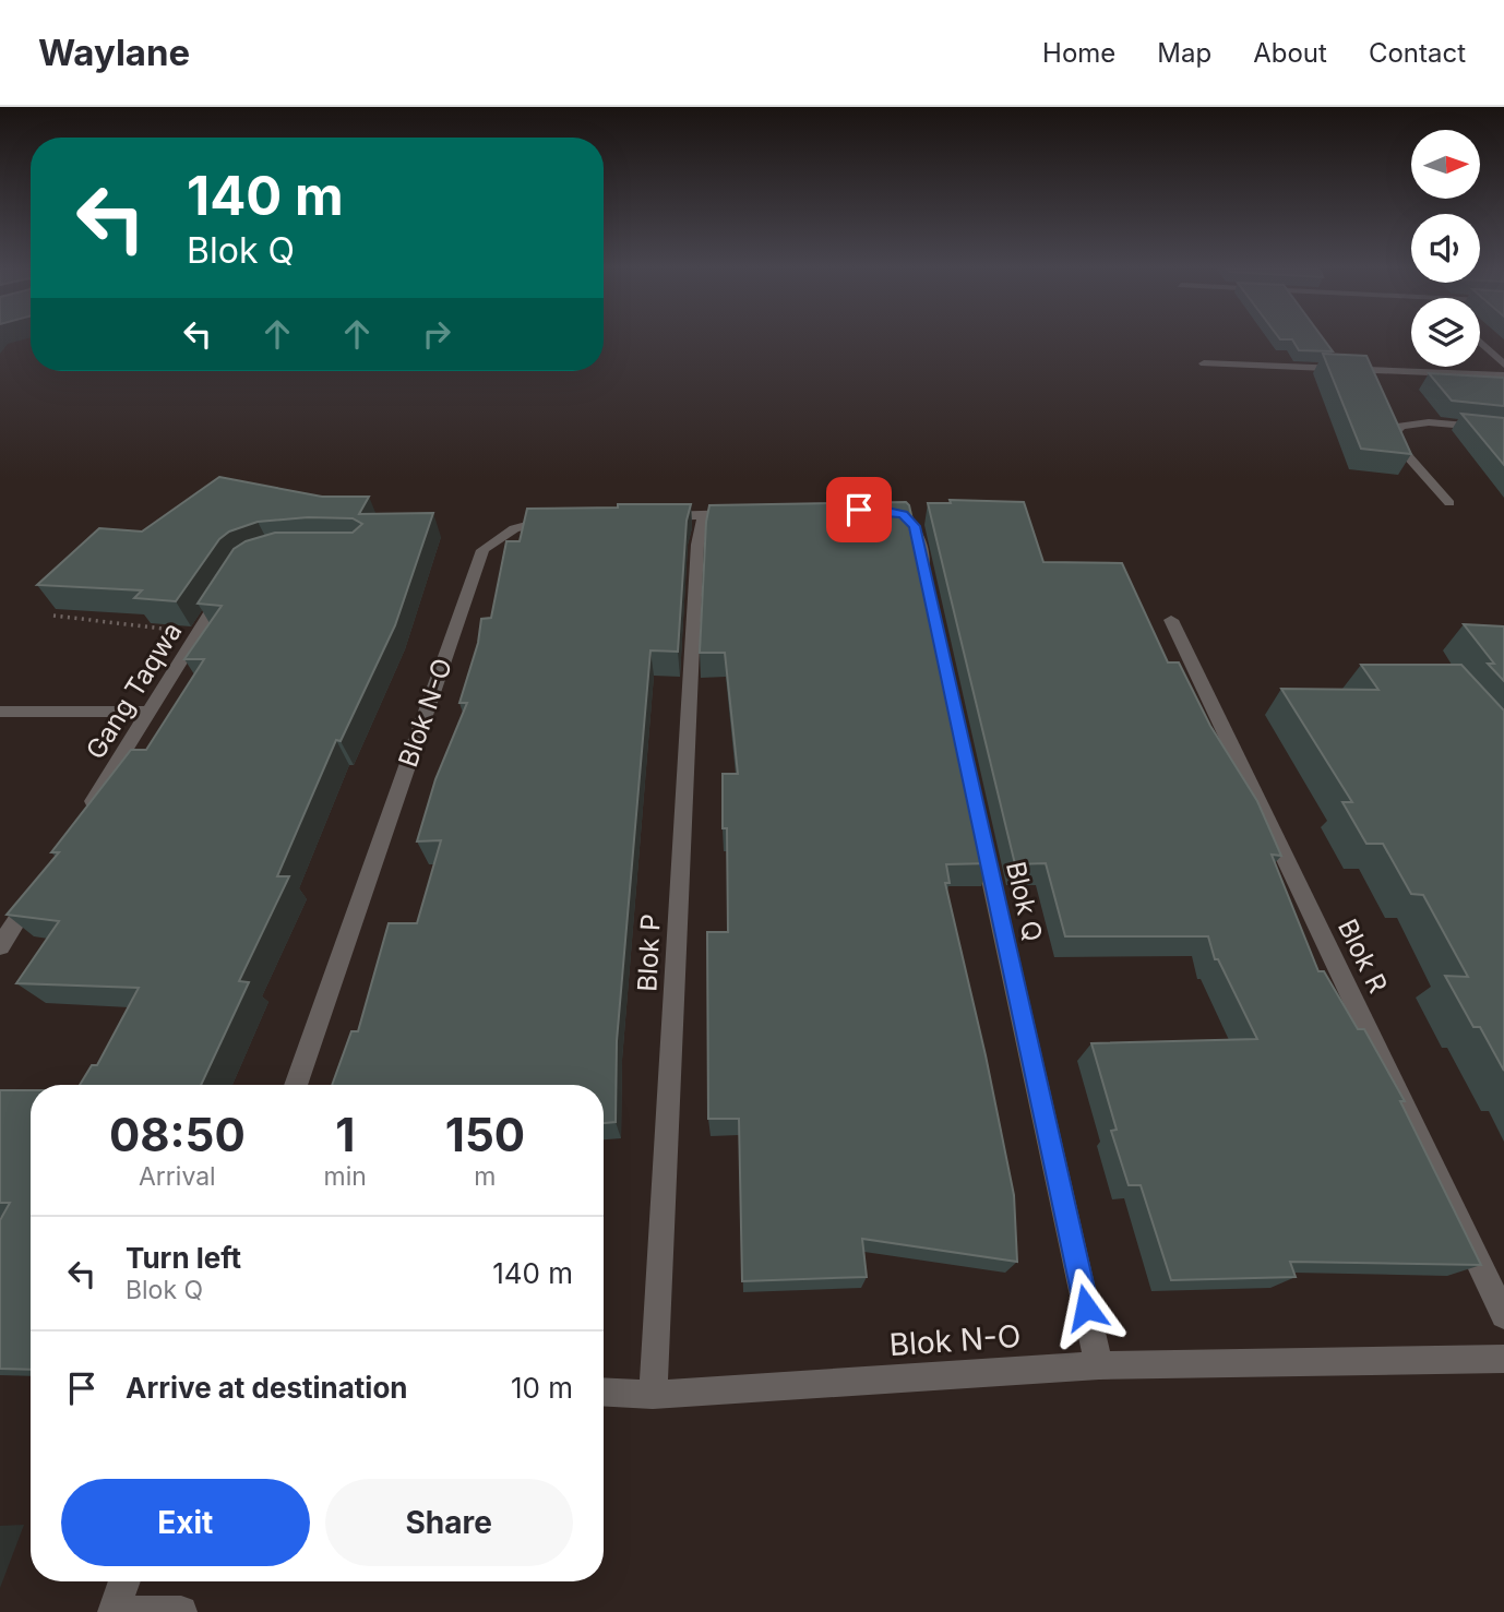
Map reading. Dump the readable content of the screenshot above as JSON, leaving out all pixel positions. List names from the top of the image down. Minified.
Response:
{"streets":{"street":["Gang Taqwa","Blok N-O","Blok Q","Blok P","Blok R"]},"crossings":[["Blok N-O","Blok Q"],["Blok N-O","Blok P"]],"north":"right","page":{"header":"Waylane","nav":["Home","Map","About","Contact"],"turn":["140 m","Blok Q"],"eta":["08:50","Arrival","1","min","150","m"],"list":[{"name":"Turn left","note":"Blok Q","value":"140 m"},{"name":"Arrive at destination","value":"10 m"}],"buttons":["Exit","Share"]}}
